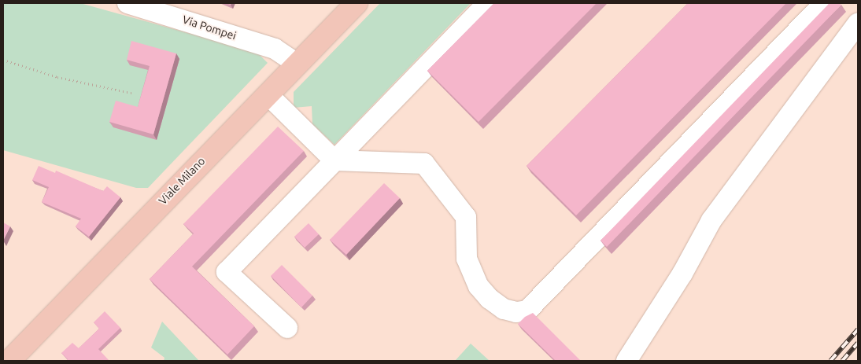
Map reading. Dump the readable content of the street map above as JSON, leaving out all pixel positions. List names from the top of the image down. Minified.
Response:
{"streets":{"main road":["Viale Milano"],"street":["Via Pompei"]},"crossings":[["Via Pompei","Viale Milano"]]}
